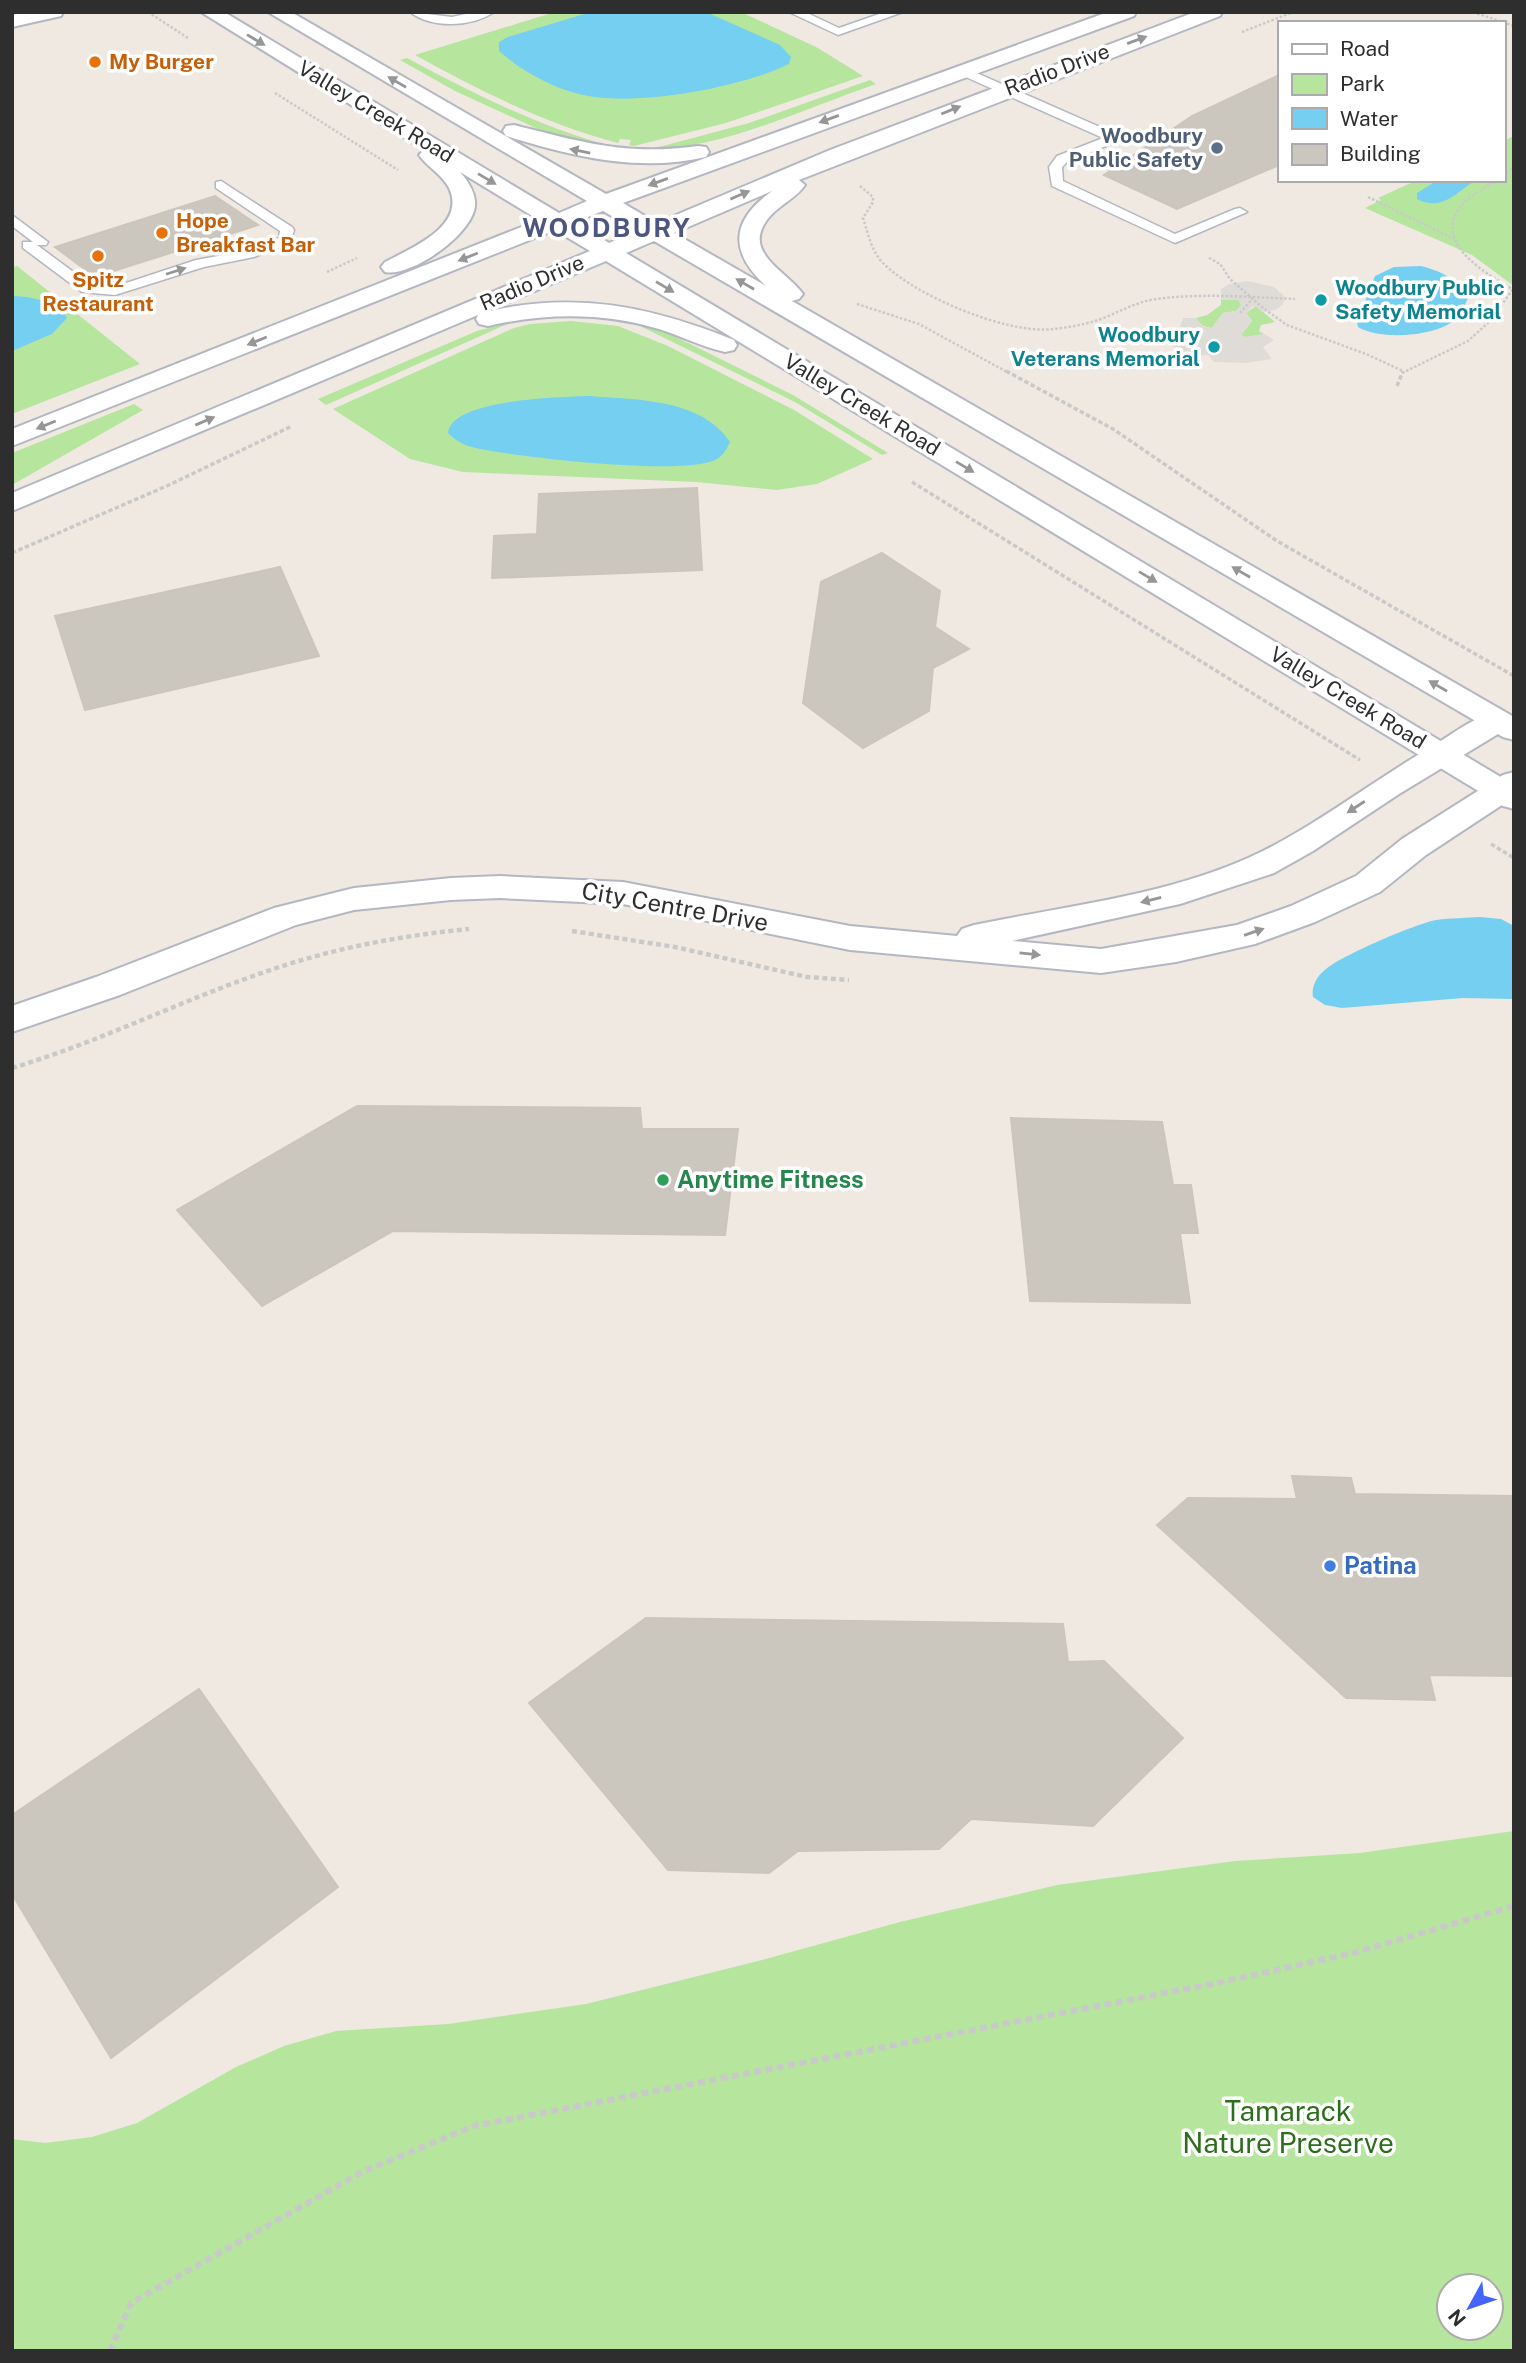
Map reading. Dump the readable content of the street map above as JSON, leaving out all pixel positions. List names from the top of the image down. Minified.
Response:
{"streets":{"main road":["Radio Drive","Valley Creek Road","City Centre Drive"]},"crossings":[["Radio Drive","Valley Creek Road"],["Valley Creek Road","City Centre Drive"]],"districts":["WOODBURY"],"parks":["Tamarack Nature Preserve"],"places":["My Burger","Woodbury Public Safety","Hope Breakfast Bar","Spitz Restaurant","Woodbury Public Safety Memorial","Woodbury Veterans Memorial","Anytime Fitness","Patina"],"legend":["Road","Park","Water","Building"],"north":"bottom left"}
